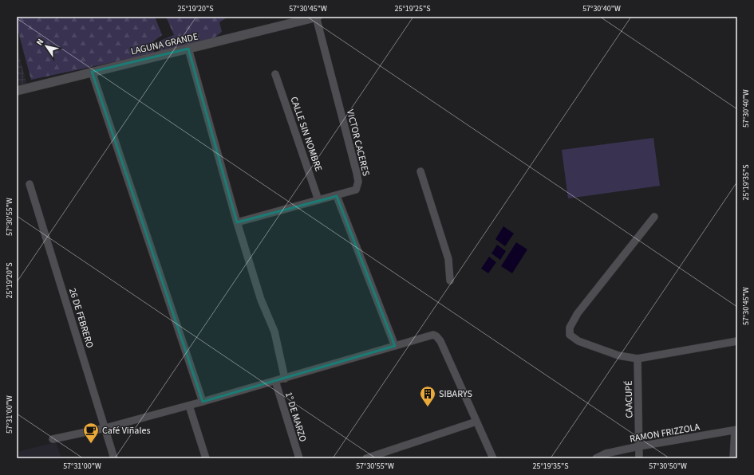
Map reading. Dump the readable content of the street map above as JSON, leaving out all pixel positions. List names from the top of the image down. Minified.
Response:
{"streets":{"main road":["LAGUNA GRANDE"],"street":["CALLE SIN NOMBRE","VICTOR CACERES","26 DE FEBRERO","CAACUPÉ","1° DE MARZO","RAMON FRIZZOLA"]},"crossings":[["LAGUNA GRANDE","VICTOR CACERES"],["CAACUPÉ","RAMON FRIZZOLA"]],"places":{"building":["SIBARYS"],"cafe":["Café Viñales"]},"north":"top left","coordinates":["25°19'20\"S","57°30'45\"W","25°19'25\"S","57°30'40\"W","25°19'35\"S","57°30'55\"W","57°31'00\"W","57°30'50\"W"]}
